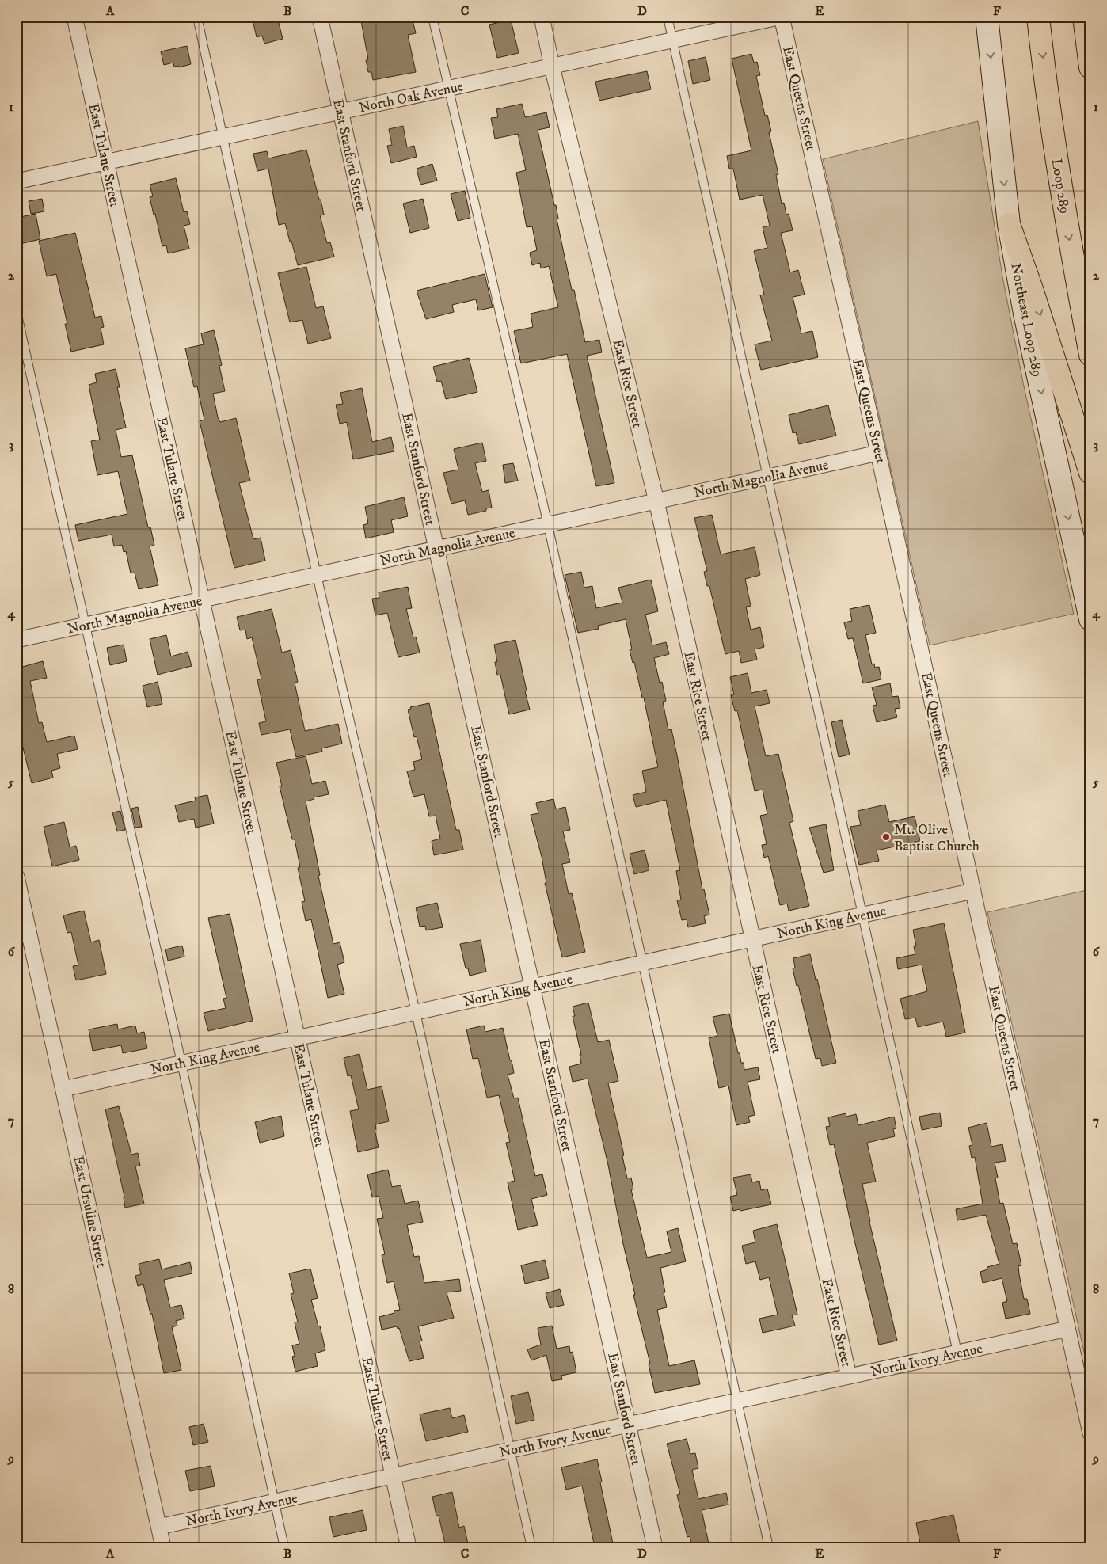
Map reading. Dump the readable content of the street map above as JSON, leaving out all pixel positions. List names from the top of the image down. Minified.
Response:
{"streets":{"highway":["Loop 289"],"main road":["Northeast Loop 289"],"street":["North Oak Avenue","East Queens Street","East Tulane Street","East Stanford Street","East Rice Street","North Magnolia Avenue","North King Avenue","East Ursuline Street","North Ivory Avenue"]},"crossings":[["North Oak Avenue","East Queens Street"],["North Oak Avenue","East Tulane Street"],["North Oak Avenue","East Stanford Street"],["North Oak Avenue","East Rice Street"],["East Queens Street","North Magnolia Avenue"],["East Queens Street","North King Avenue"],["East Queens Street","North Ivory Avenue"],["East Tulane Street","North Magnolia Avenue"],["East Tulane Street","North King Avenue"],["East Tulane Street","North Ivory Avenue"],["East Stanford Street","North Magnolia Avenue"],["East Stanford Street","North King Avenue"],["East Stanford Street","North Ivory Avenue"],["East Rice Street","North Magnolia Avenue"],["East Rice Street","North King Avenue"],["East Rice Street","North Ivory Avenue"],["North King Avenue","East Ursuline Street"],["East Ursuline Street","North Ivory Avenue"]],"one_way":["Northeast Loop 289"],"places":["Mt. Olive Baptist Church"],"grid":{"columns":["A","B","C","D","E","F"],"rows":["1","2","3","4","5","6","7","8","9"]}}
